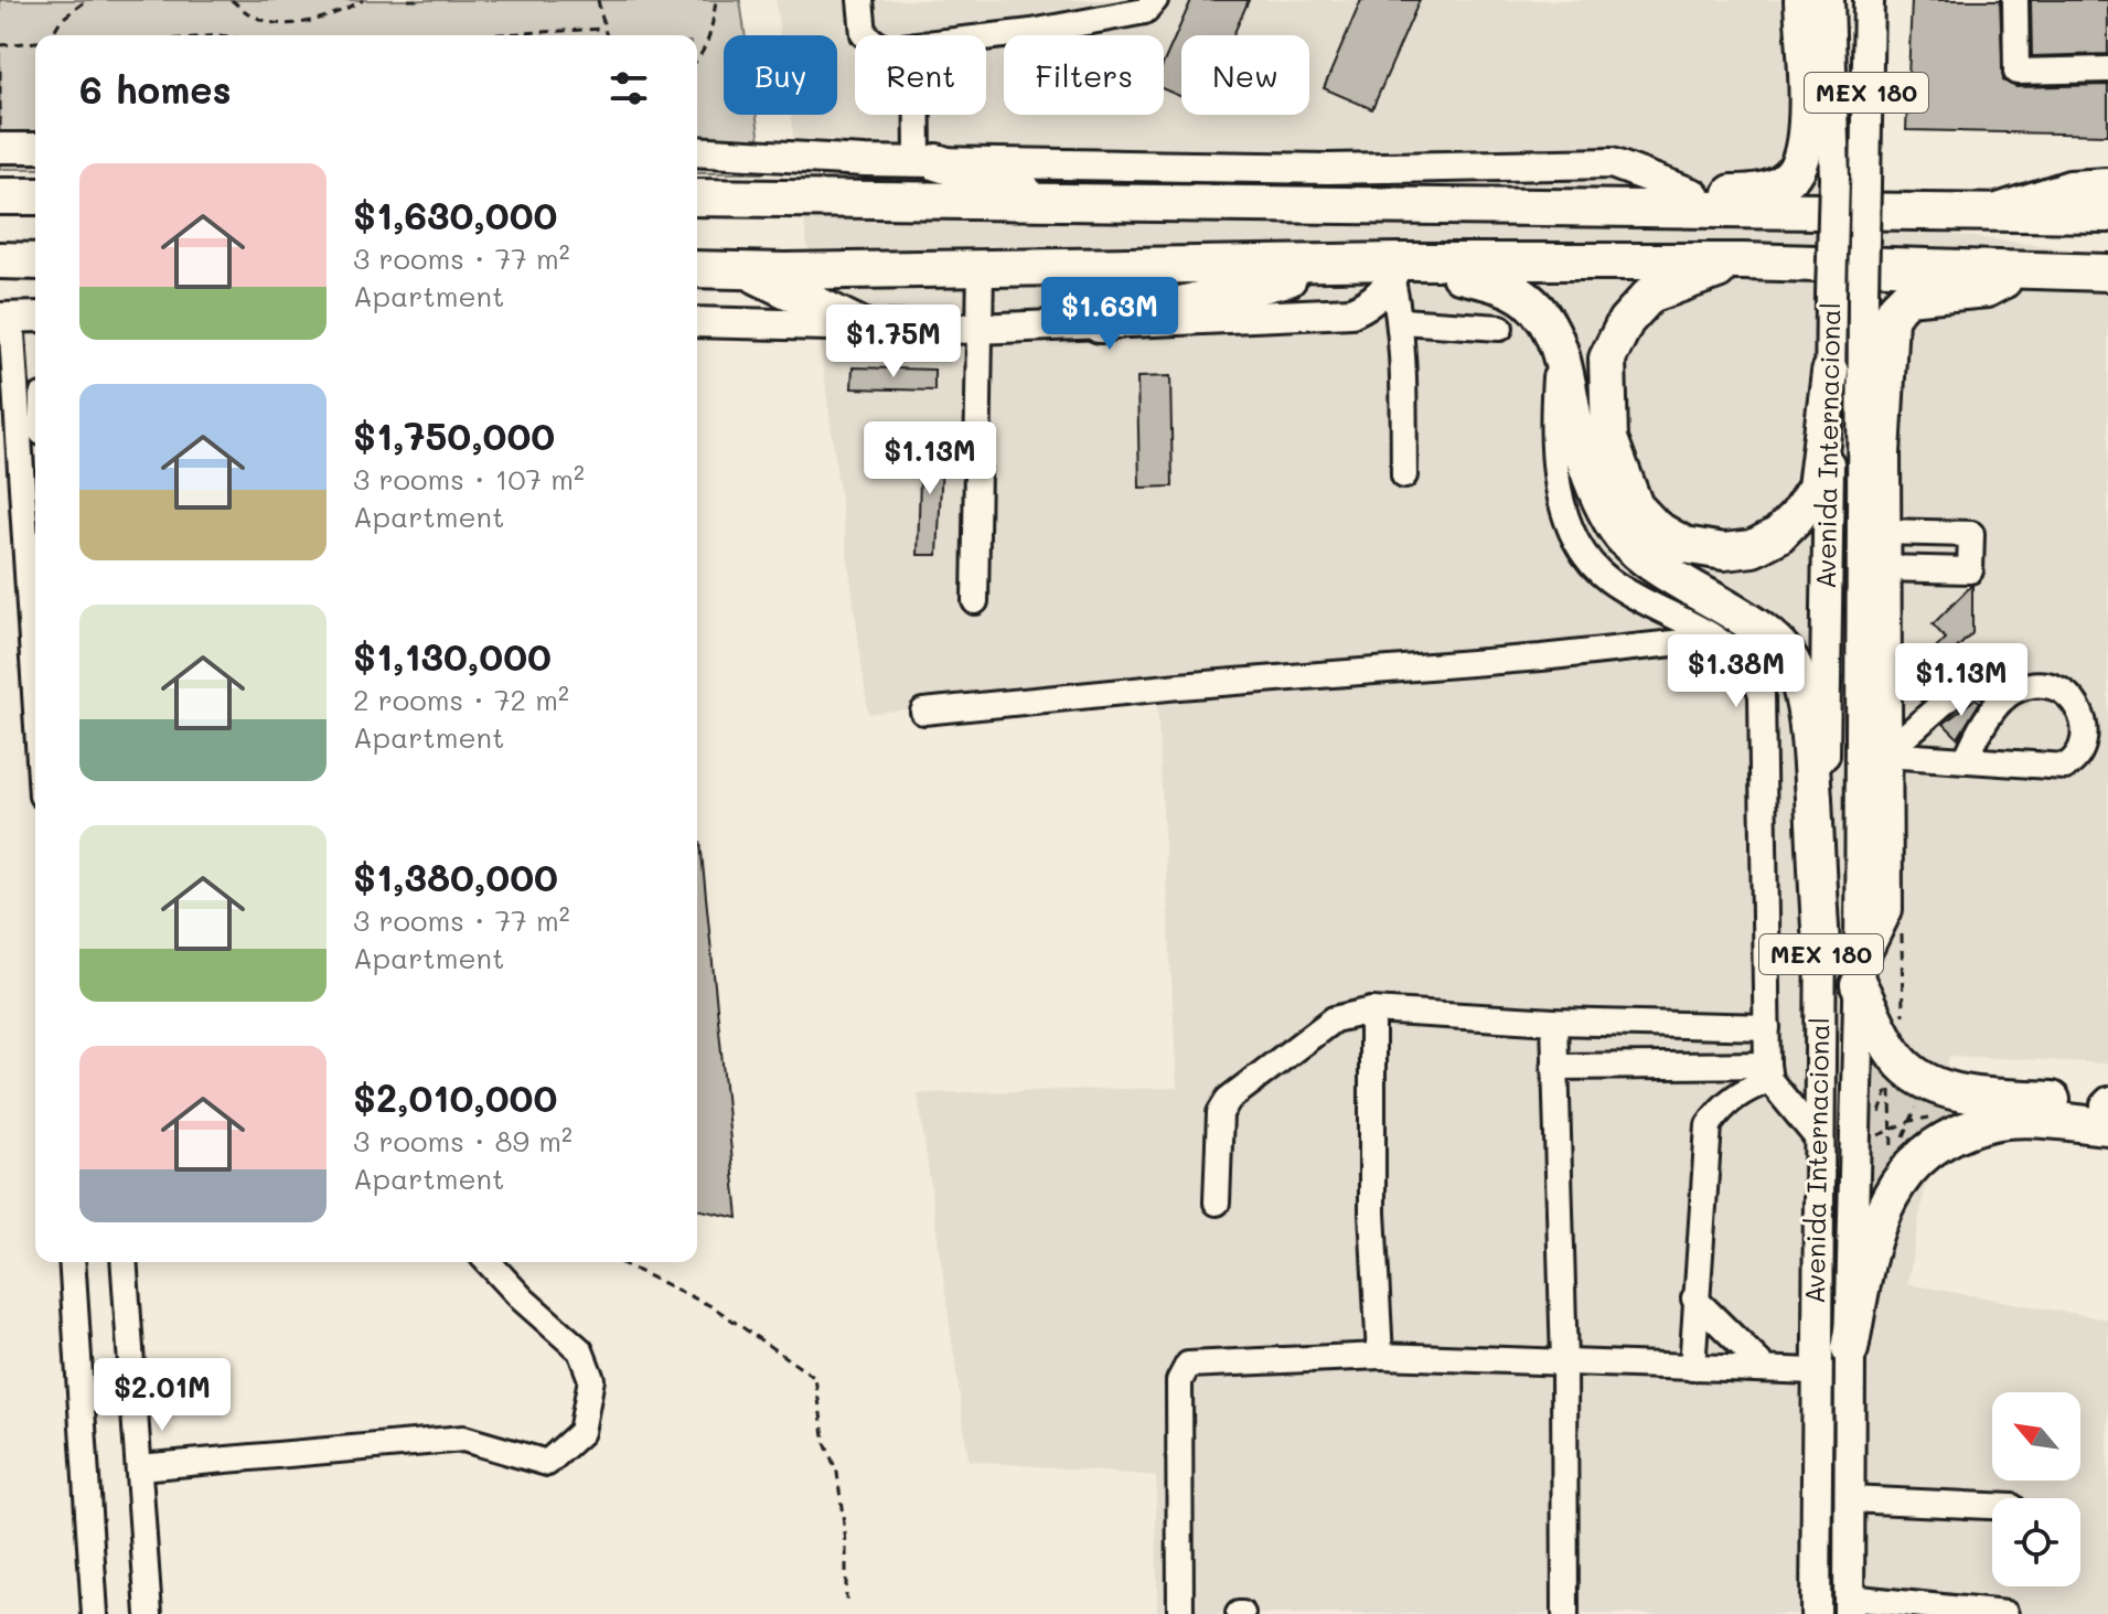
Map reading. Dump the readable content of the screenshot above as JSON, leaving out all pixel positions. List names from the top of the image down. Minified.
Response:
{"streets":{"main road":["MEX 180","Avenida Internacional"]},"north":"top left","page":{"chip":["Buy","Rent","Filters","New"],"heading":"6 homes","list":[{"name":"$1,630,000","note":"3 rooms · 77 m² · Apartment"},{"name":"$1,750,000","note":"3 rooms · 107 m² · Apartment"},{"name":"$1,130,000","note":"2 rooms · 72 m² · Apartment"},{"name":"$1,380,000","note":"3 rooms · 77 m² · Apartment"},{"name":"$2,010,000","note":"3 rooms · 89 m² · Apartment"}],"price":["$1.63M","$1.75M","$1.13M","$1.38M","$1.13M","$2.01M"]}}
